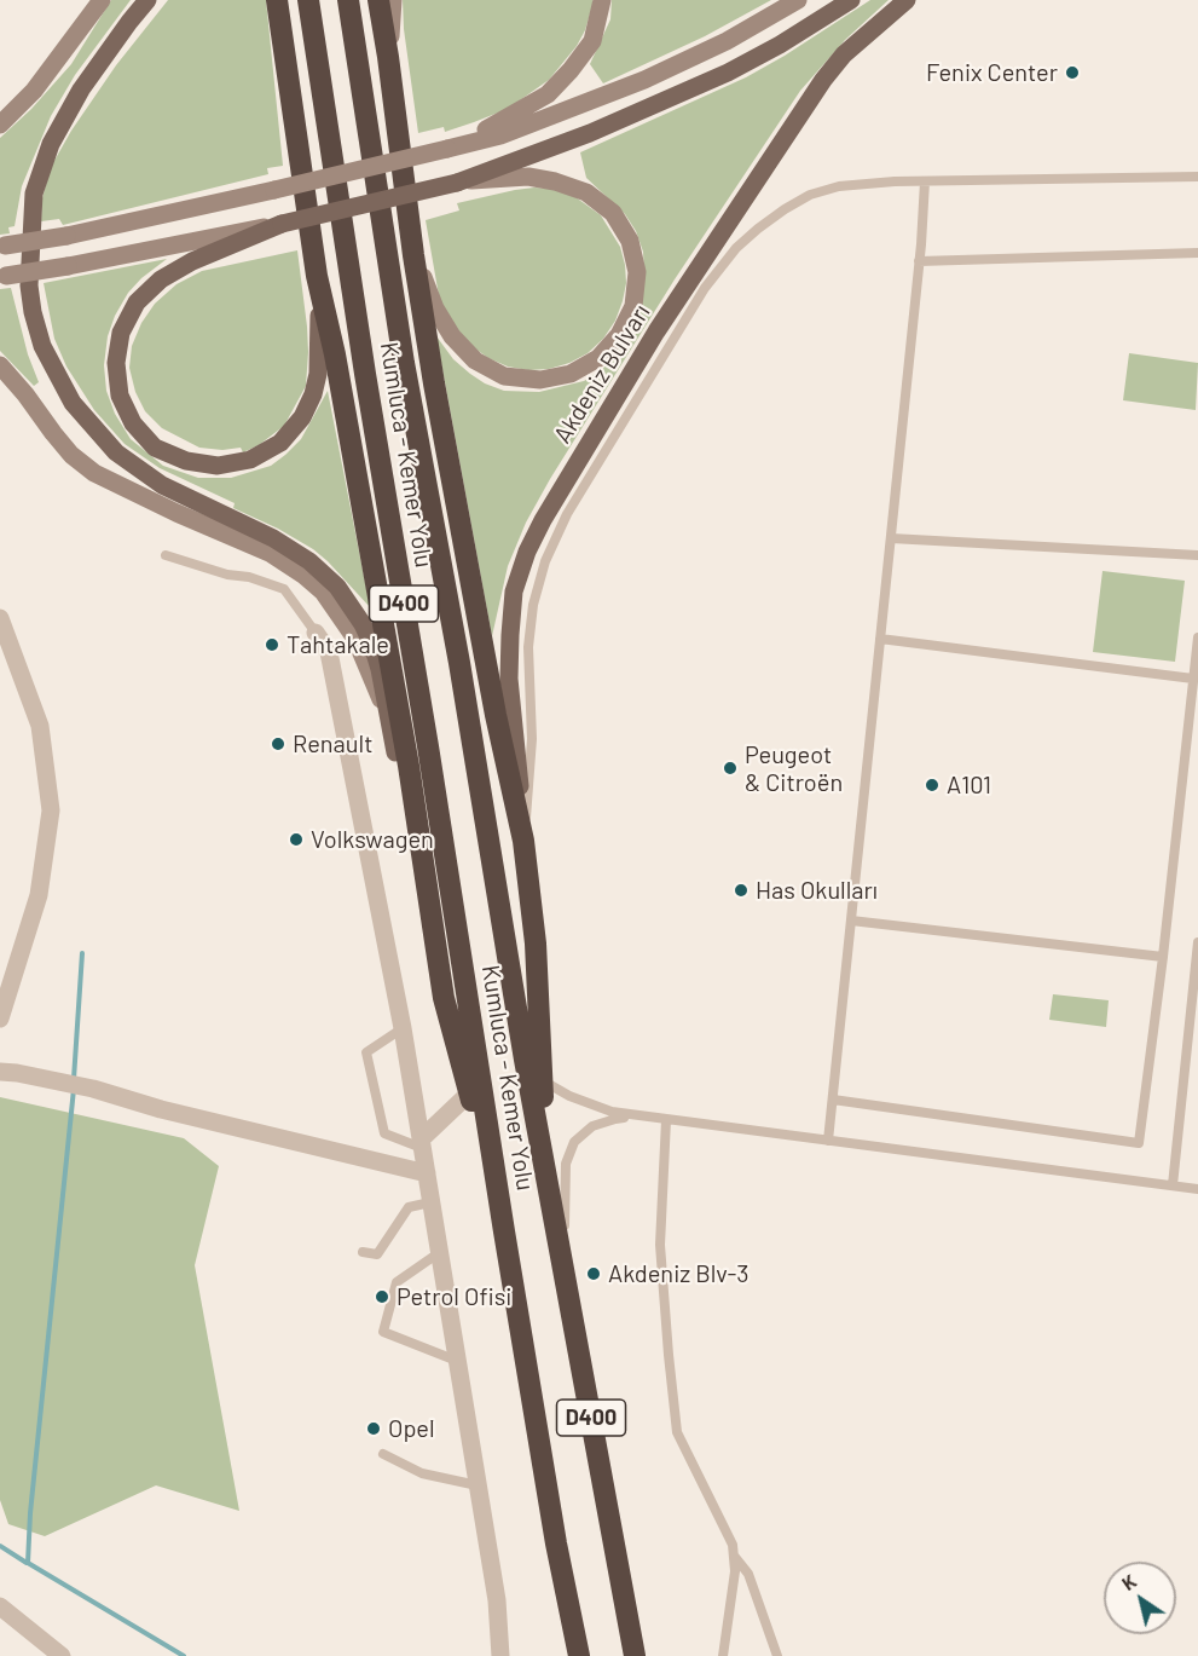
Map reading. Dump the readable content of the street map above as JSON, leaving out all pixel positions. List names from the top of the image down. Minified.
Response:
{"streets":{"highway":["Kumluca - Kemer Yolu","D400"],"main road":["Akdeniz Bulvarı"]},"crossings":[["Akdeniz Bulvarı","Kumluca - Kemer Yolu"],["Kumluca - Kemer Yolu","D400"]],"places":["Fenix Center","Tahtakale","Renault","Peugeot & Citroën","A101","Volkswagen","Has Okulları","Akdeniz Blv-3","Petrol Ofisi","Opel"],"north":"top left"}
